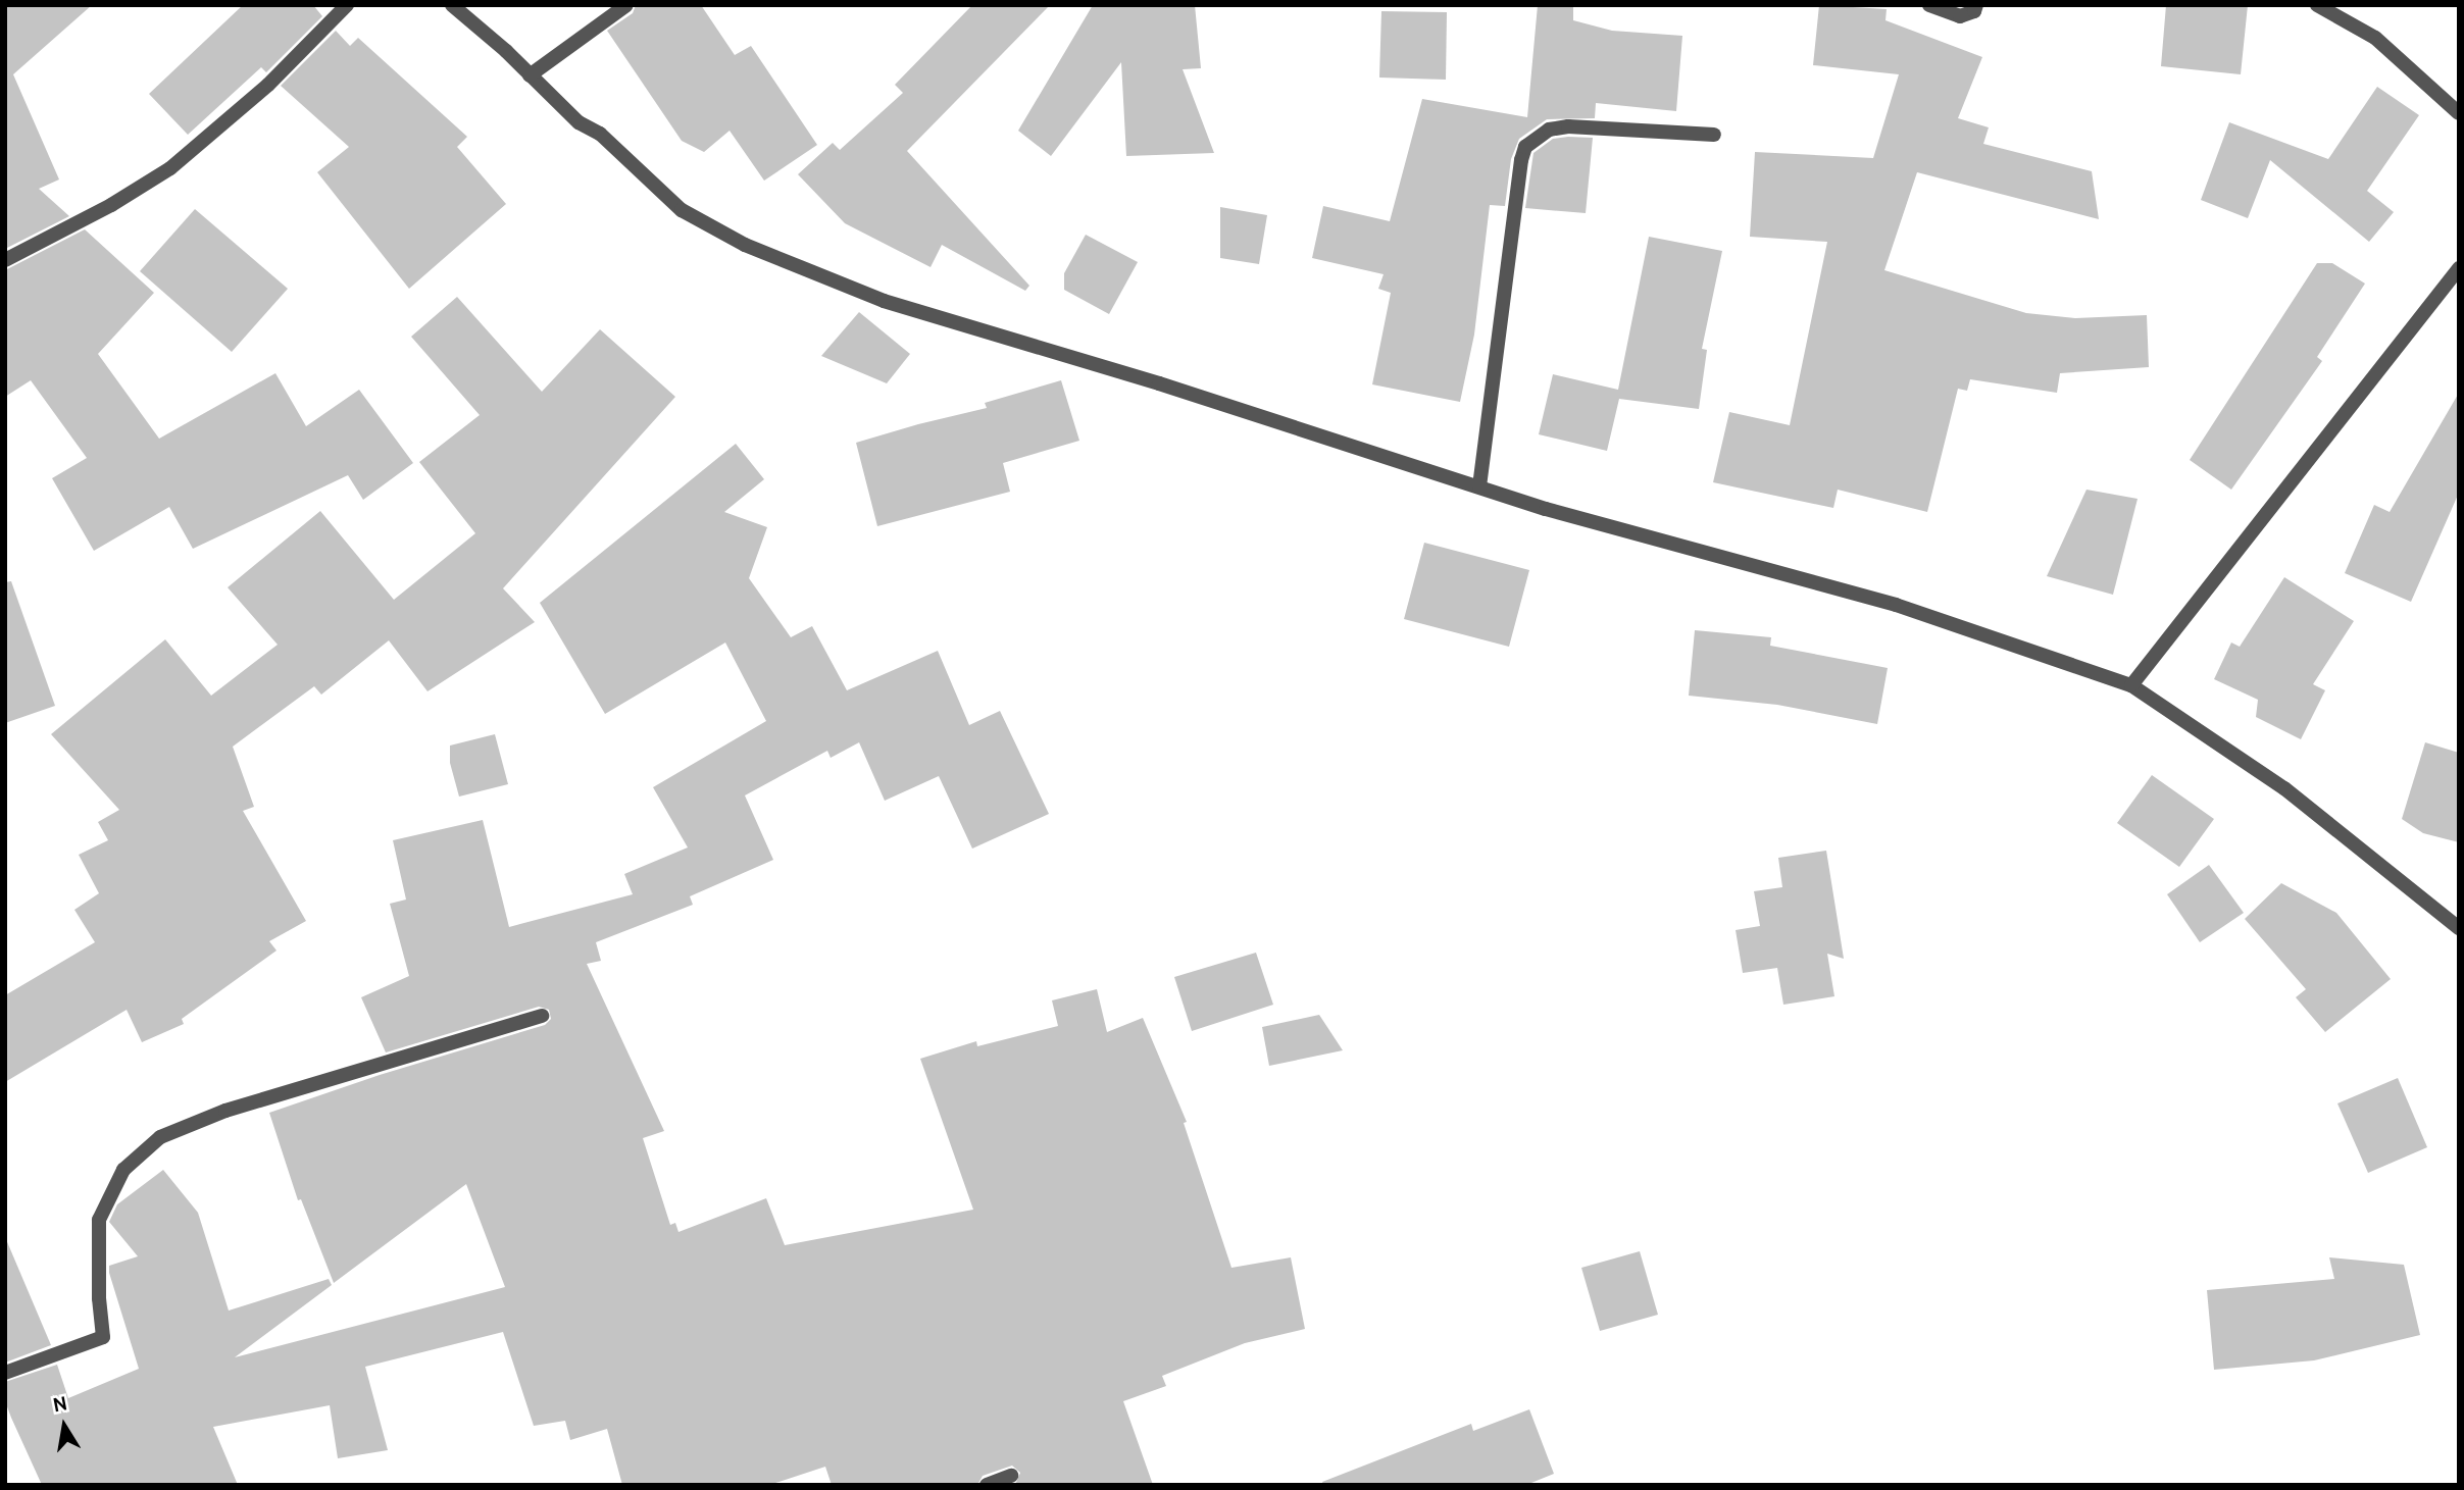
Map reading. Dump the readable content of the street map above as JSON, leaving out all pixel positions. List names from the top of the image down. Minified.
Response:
{"north":"top"}
